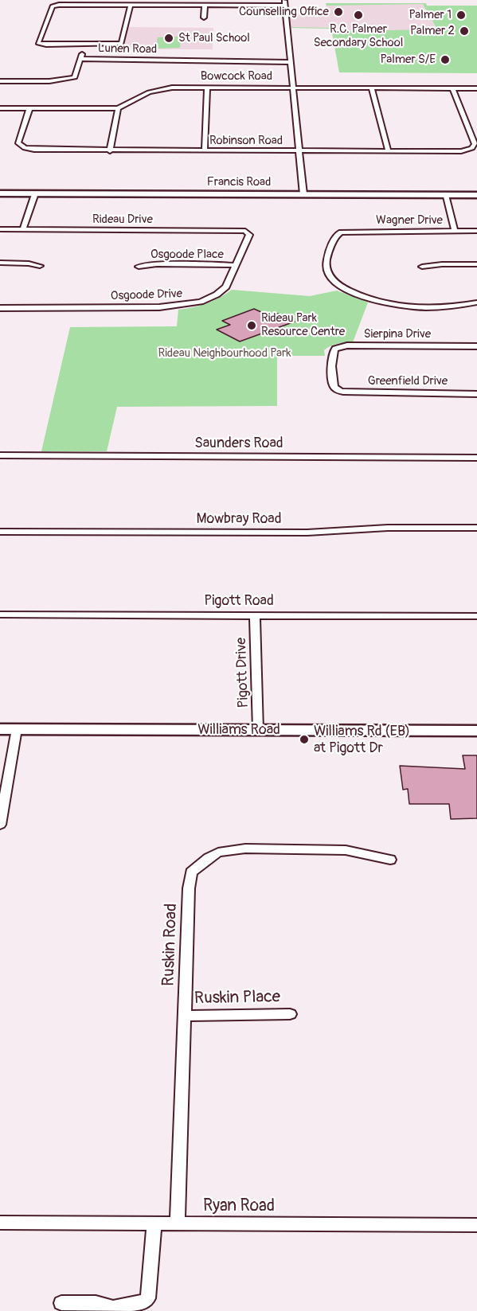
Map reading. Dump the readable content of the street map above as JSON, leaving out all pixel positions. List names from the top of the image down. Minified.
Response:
{"streets":{"street":["Lunen Road","Bowcock Road","Robinson Road","Francis Road","Rideau Drive","Wagner Drive","Osgoode Place","Osgoode Drive","Sierpina Drive","Greenfield Drive","Saunders Road","Mowbray Road","Pigott Road","Pigott Drive","Williams Road","Ruskin Road","Ruskin Place","Ryan Road"]},"crossings":[["Bowcock Road","Robinson Road"],["Rideau Drive","Osgoode Drive"],["Osgoode Place","Osgoode Drive"],["Sierpina Drive","Greenfield Drive"],["Pigott Road","Pigott Drive"],["Pigott Drive","Williams Road"],["Ruskin Road","Ruskin Place"],["Ruskin Road","Ryan Road"]],"parks":["Rideau Neighbourhood Park"],"places":["Counselling Office","R.C. Palmer Secondary School","Palmer 1","Palmer 2","St Paul School","Palmer S/E","Rideau Park Resource Centre","Williams Rd (EB) at Pigott Dr"]}
